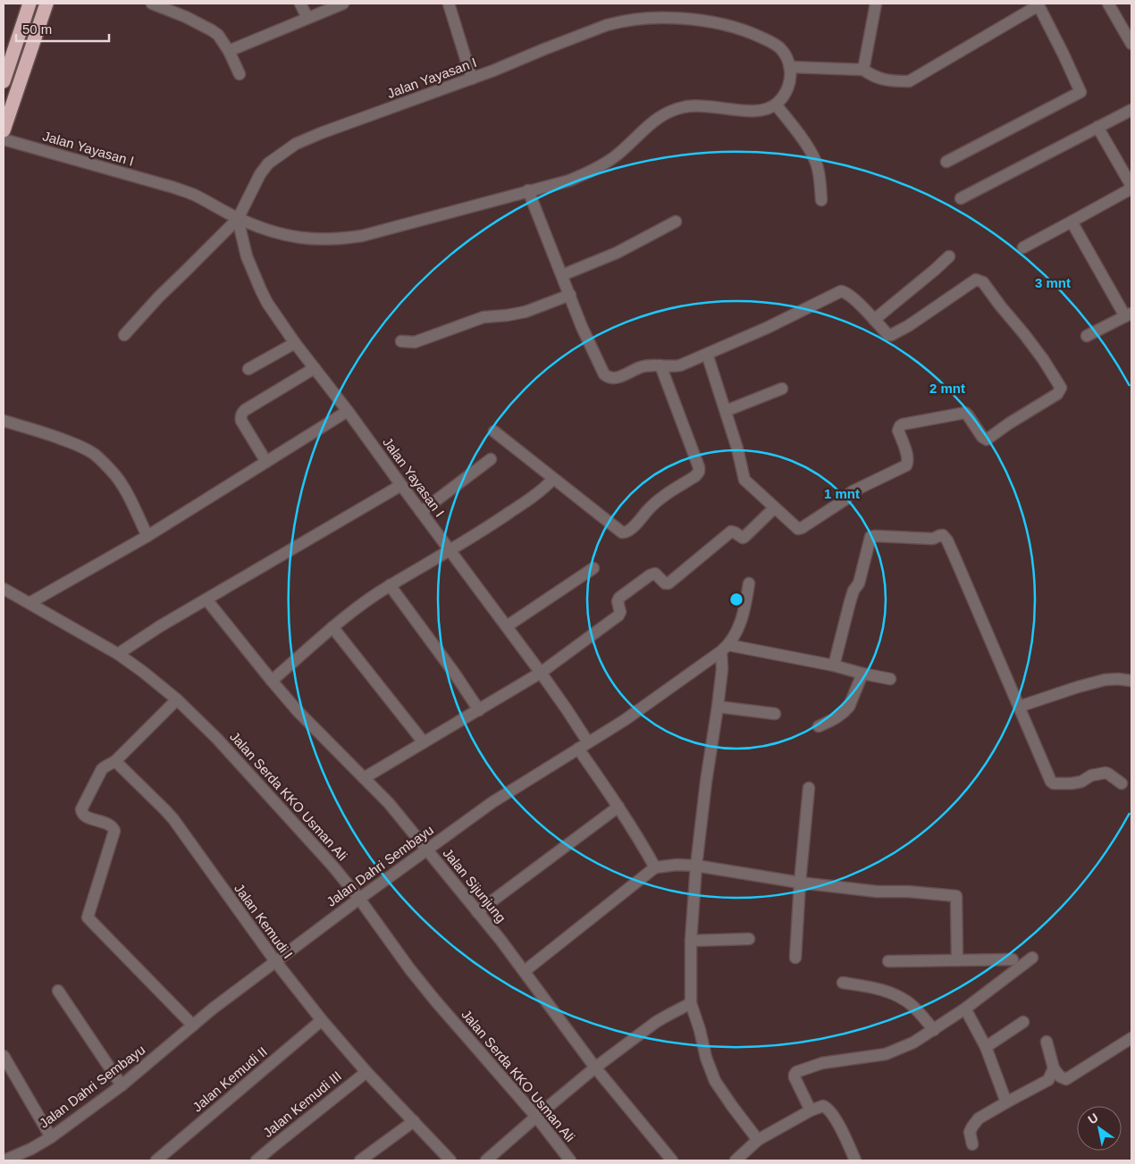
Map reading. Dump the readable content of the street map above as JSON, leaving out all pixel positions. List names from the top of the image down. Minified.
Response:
{"streets":{"street":["Jalan Yayasan I","Jalan Serda KKO Usman Ali","Jalan Dahri Sembayu","Jalan Sijunjung","Jalan Kemudi I","Jalan Kemudi II","Jalan Kemudi III"]},"crossings":[["Jalan Yayasan I","Jalan Dahri Sembayu"],["Jalan Serda KKO Usman Ali","Jalan Dahri Sembayu"],["Jalan Dahri Sembayu","Jalan Sijunjung"],["Jalan Dahri Sembayu","Jalan Kemudi I"],["Jalan Kemudi I","Jalan Kemudi II"],["Jalan Kemudi I","Jalan Kemudi III"]],"scale_bar":"50 m","north":"top left","rings":["3 mnt","2 mnt","1 mnt"]}
